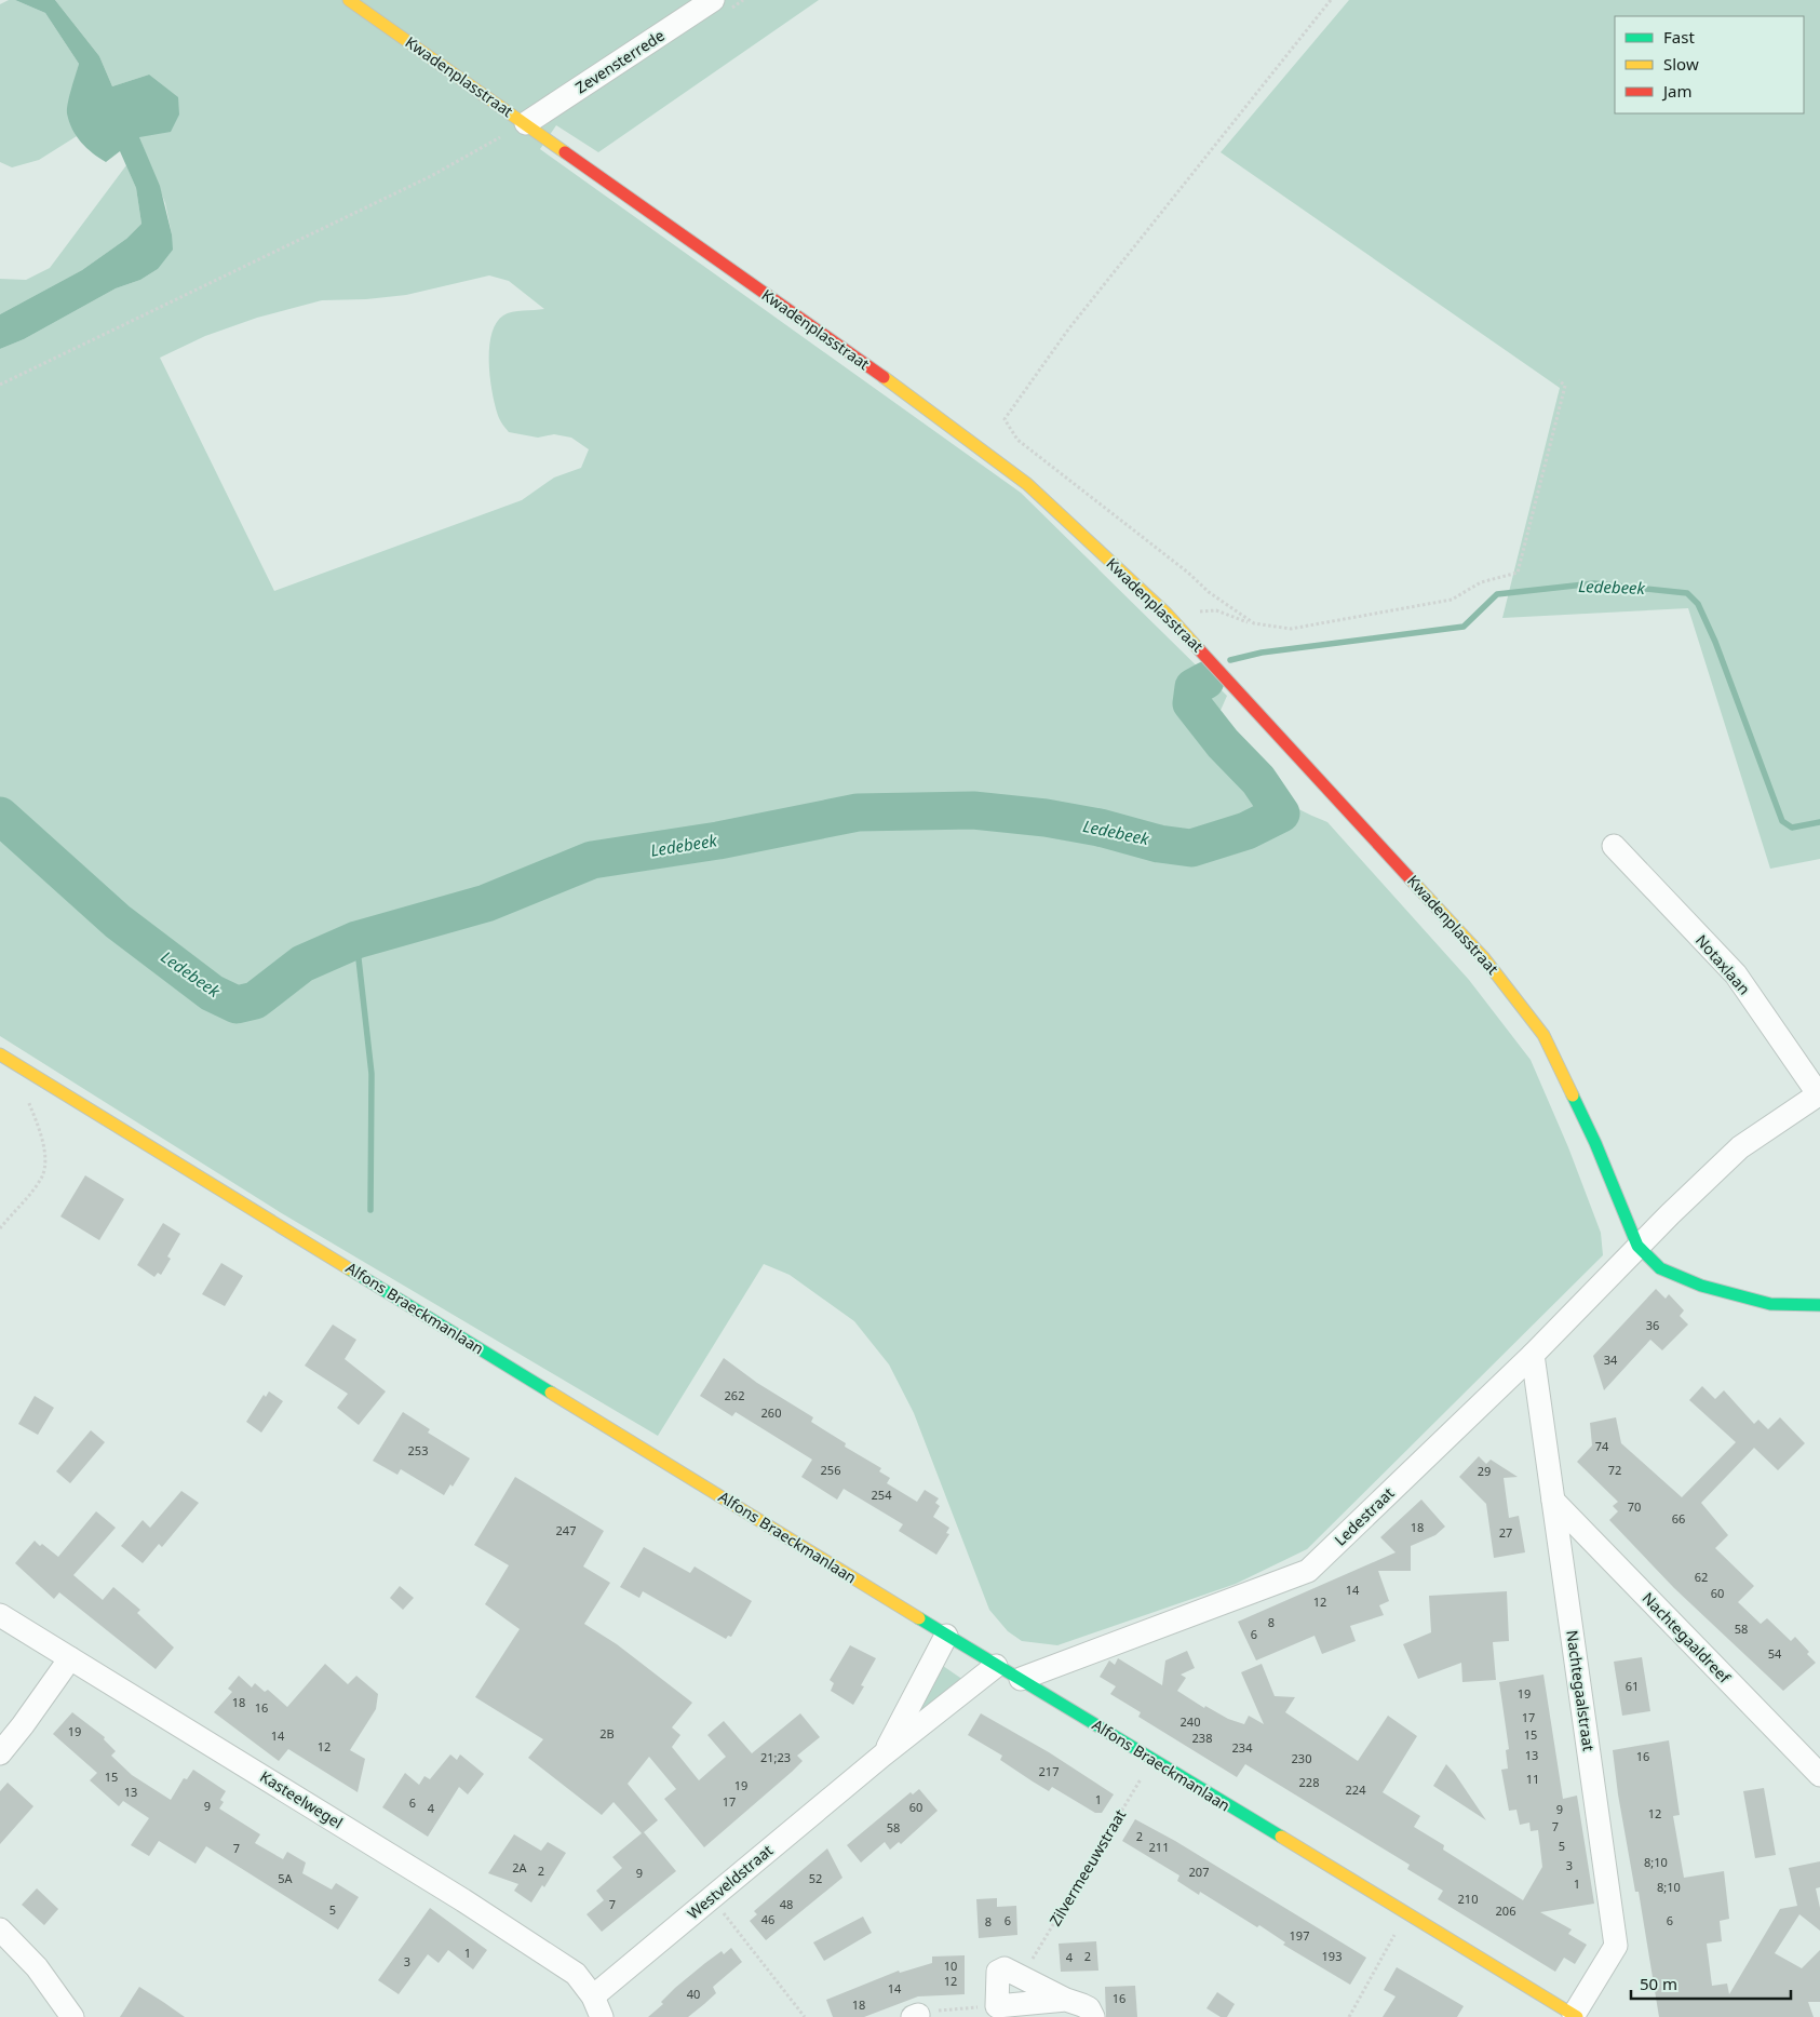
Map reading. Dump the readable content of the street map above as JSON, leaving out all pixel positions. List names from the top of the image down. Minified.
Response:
{"streets":{"street":["Zevensterrede","Kwadenplasstraat","Notaxlaan","Alfons Braeckmanlaan","Ledestraat","Nachtegaaldreef","Nachtegaalstraat","Kasteelwegel","Westveldstraat"],"path":["Zilvermeeuwstraat"]},"crossings":[["Zevensterrede","Kwadenplasstraat"],["Kwadenplasstraat","Notaxlaan"],["Kwadenplasstraat","Ledestraat"],["Notaxlaan","Ledestraat"],["Alfons Braeckmanlaan","Ledestraat"],["Alfons Braeckmanlaan","Nachtegaalstraat"],["Alfons Braeckmanlaan","Zilvermeeuwstraat"],["Alfons Braeckmanlaan","Westveldstraat"],["Ledestraat","Nachtegaalstraat"],["Nachtegaaldreef","Nachtegaalstraat"],["Kasteelwegel","Westveldstraat"]],"water":["Ledebeek"],"house_numbers":["36","34","262","260","74","253","256","72","29","254","70","66","18","247","27","62","14","60","12","8","58","6","54","61","19","18","16","17","240","19","2B","15","14","238","12","234","13","16","21;23","230","217","15","11","228","19","224","13","1","17","6","9","60","4","9","12","7","58","2","5","211","7","8;10","3","2A","2","207","9","5A","52","1","8;10","210","7","48","5","206","46","6","6","8","197","1","2","193","4","3","10","12","14","40","16","18"],"legend":["Fast","Slow","Jam"],"scale_bar":"50 m"}
